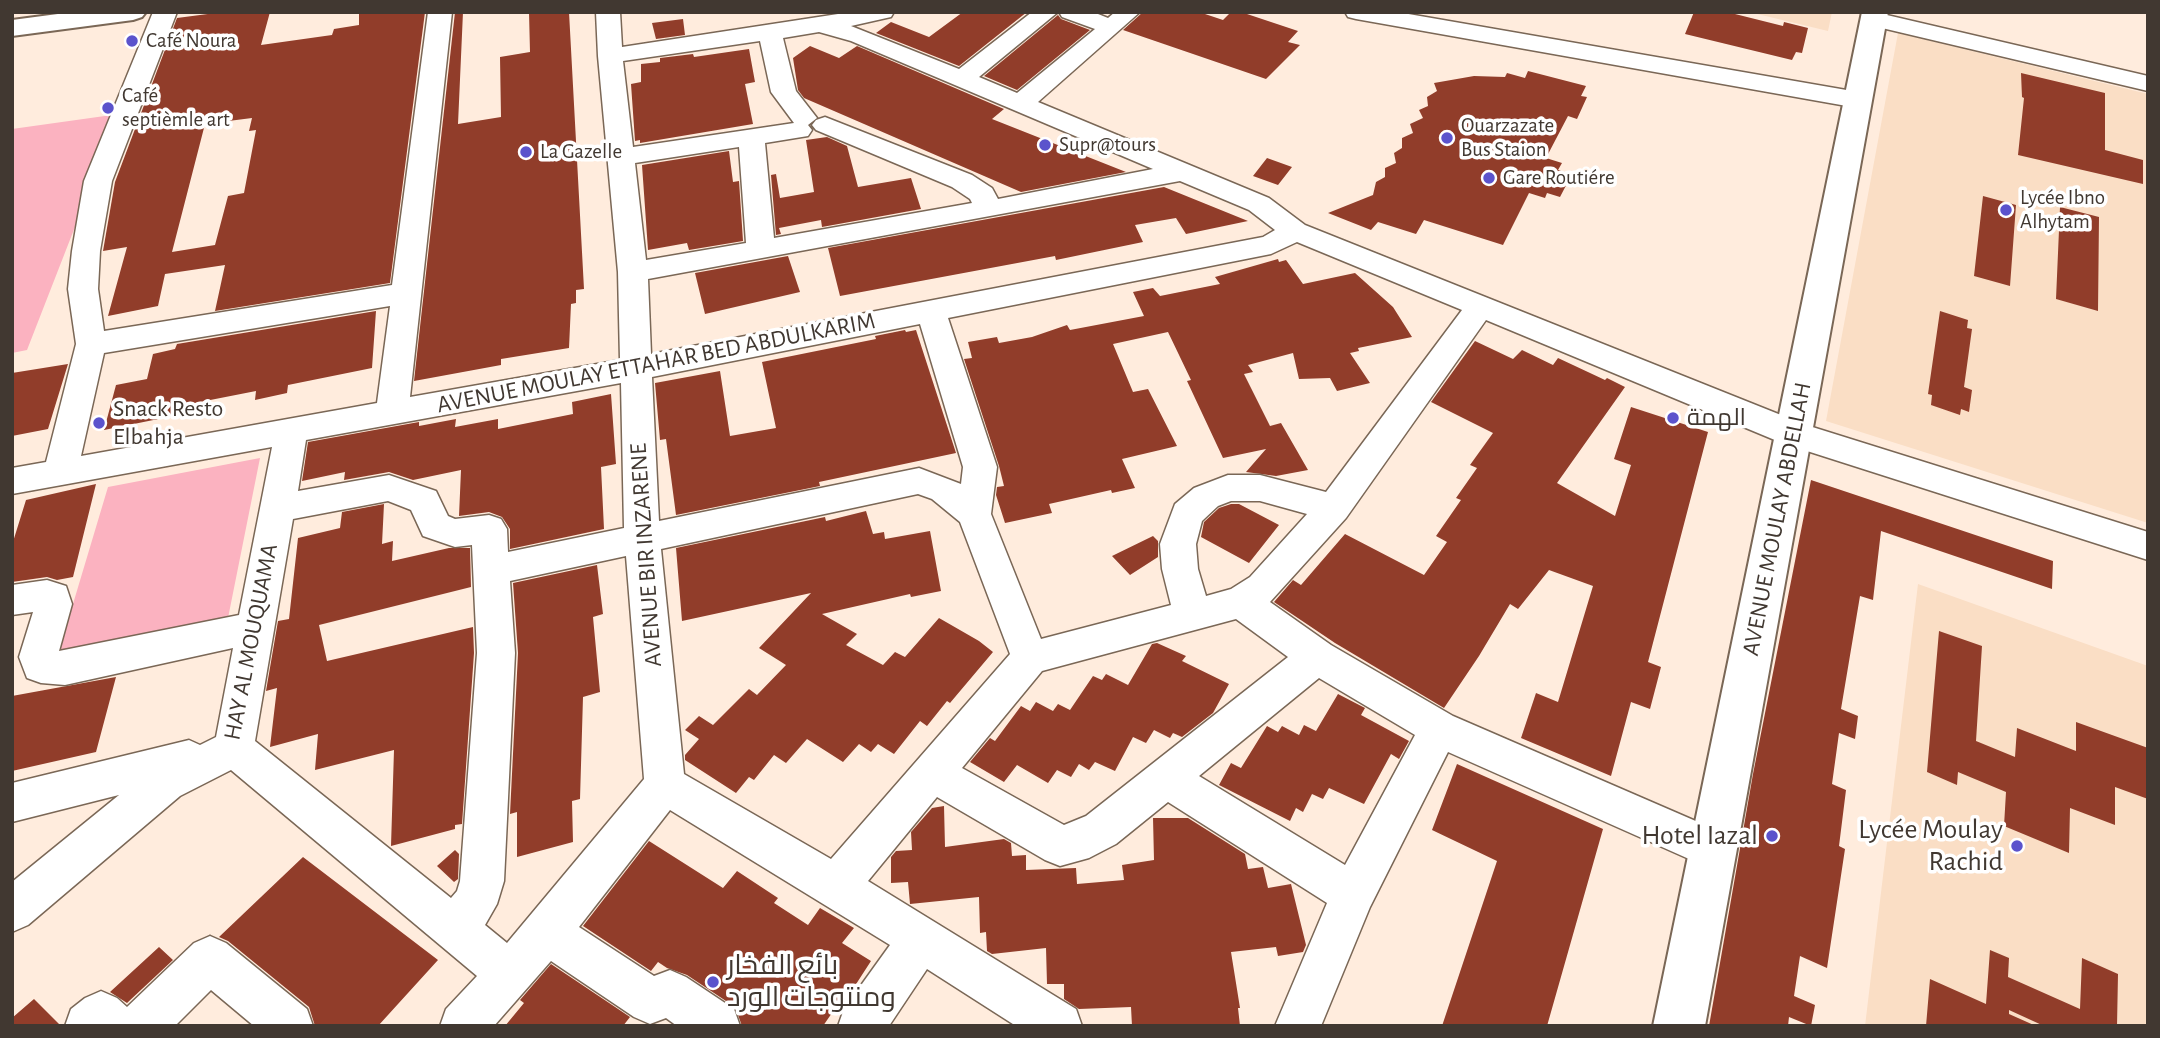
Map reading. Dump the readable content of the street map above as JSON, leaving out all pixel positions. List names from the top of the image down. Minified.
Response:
{"streets":{"main road":["AVENUE MOULAY ABDELLAH"],"street":["AVENUE MOULAY ETTAHAR BED ABDULKARIM","AVENUE BIR INZARENE","HAY AL MOUQUAMA"]},"crossings":[["AVENUE MOULAY ETTAHAR BED ABDULKARIM","AVENUE BIR INZARENE"],["AVENUE MOULAY ETTAHAR BED ABDULKARIM","HAY AL MOUQUAMA"]],"places":["Café Noura","Café septièmle art","Ouarzazate Bus Staion","Supr@tours","La Gazelle","Gare Routiére","Lycée Ibno Alhytam","الهمة","Snack Resto Elbahja","Hotel Iazal","Lycée Moulay Rachid","بائع الفخار ومنتوجات الورد"]}
